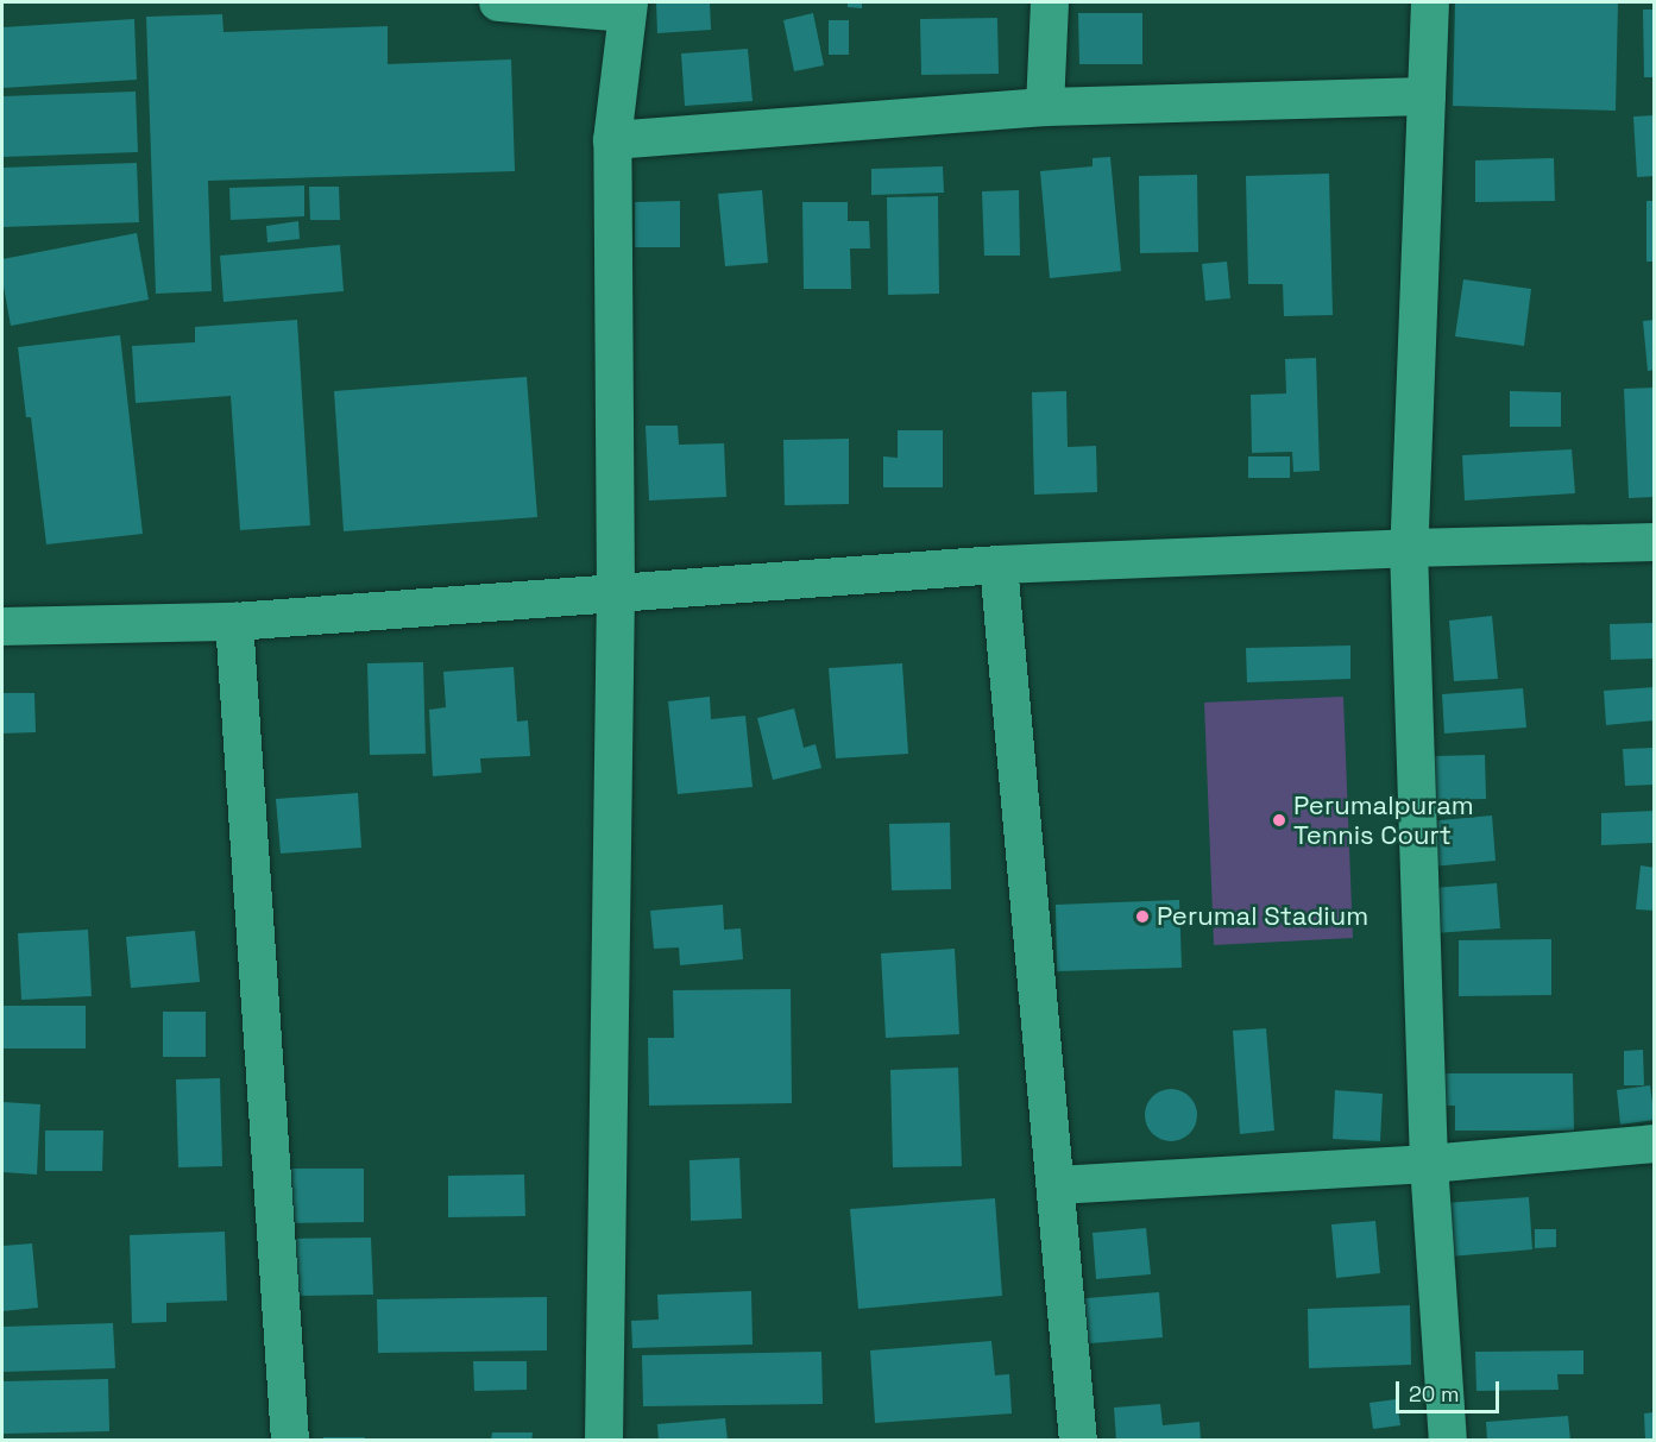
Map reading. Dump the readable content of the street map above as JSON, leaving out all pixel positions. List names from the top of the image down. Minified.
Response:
{"places":["Perumalpuram Tennis Court","Perumal Stadium"],"scale_bar":"20 m"}
